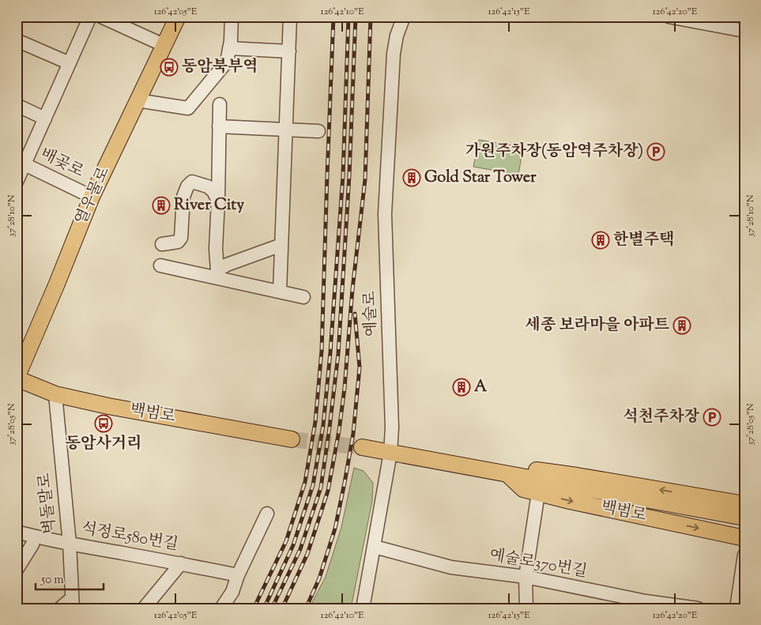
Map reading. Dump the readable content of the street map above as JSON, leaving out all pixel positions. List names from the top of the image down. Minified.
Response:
{"streets":{"main road":["열우물로","백범로"],"street":["배곶로","예술로","벽돌말로","석정로580번길","예술로370번길"]},"crossings":[["배곶로","열우물로"],["열우물로","백범로"],["예술로","백범로"],["예술로","예술로370번길"],["백범로","벽돌말로"],["벽돌말로","석정로580번길"]],"places":{"bus stop":["동암북부역","동암사거리"],"parking":["가원주차장(동암역주차장)","석천주차장"],"building":["Gold Star Tower","River City","한별주택","세종 보라마을 아파트","A"]},"scale_bar":"50 m","coordinates":["126°42'05\"E","126°42'10\"E","126°42'15\"E","126°42'20\"E","37°28'10\"N","37°28'05\"N"]}
